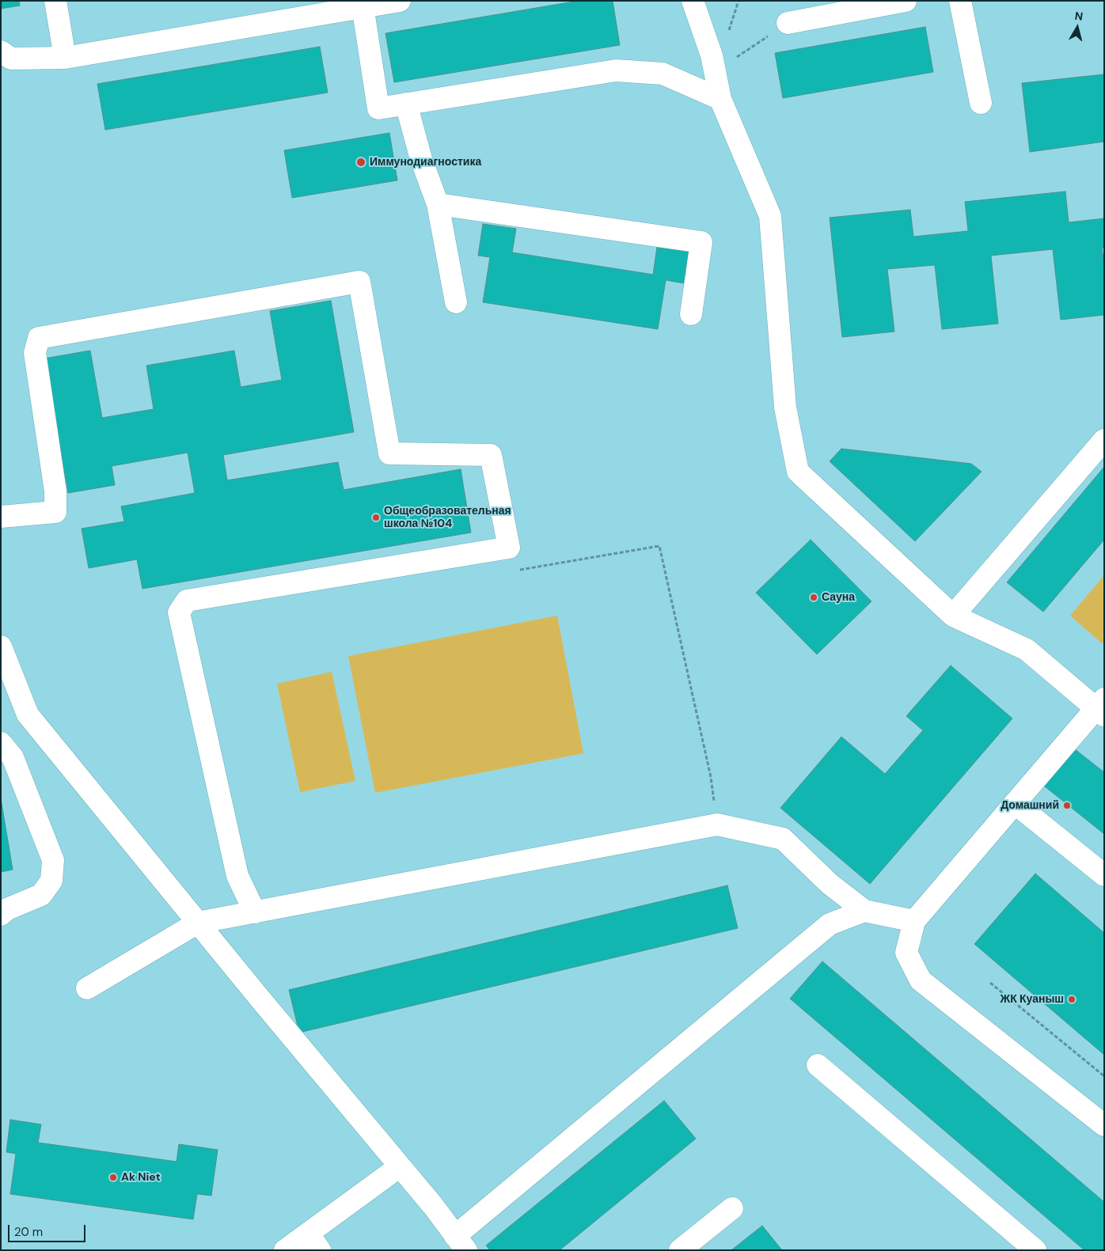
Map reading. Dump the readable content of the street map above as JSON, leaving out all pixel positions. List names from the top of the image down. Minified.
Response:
{"places":["Иммунодиагностика","Общеобразовательная школа №104","Сауна","Домашний","ЖК Куаныш","Ak Niet"],"scale_bar":"20 m","north":"top"}
